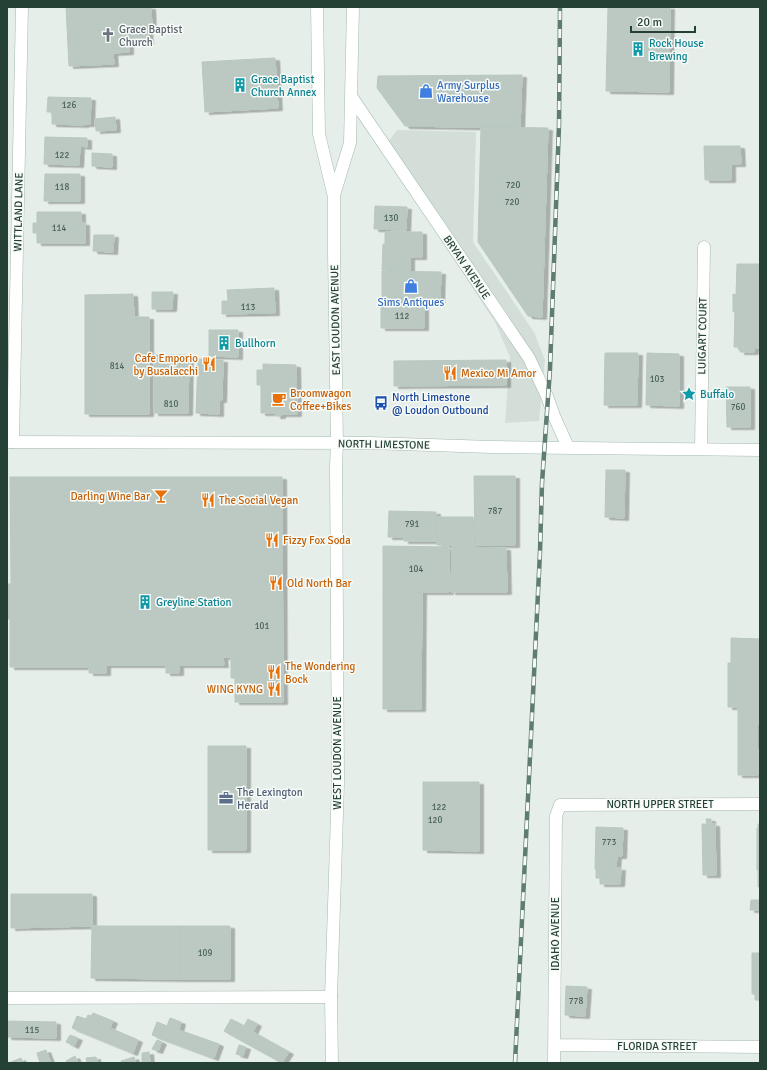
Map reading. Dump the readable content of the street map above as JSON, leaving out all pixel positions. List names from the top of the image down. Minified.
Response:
{"streets":{"street":["WITTLAND LANE","BRYAN AVENUE","EAST LOUDON AVENUE","LUIGART COURT","NORTH LIMESTONE","WEST LOUDON AVENUE","NORTH UPPER STREET","IDAHO AVENUE","FLORIDA STREET"]},"crossings":[["WITTLAND LANE","NORTH LIMESTONE"],["BRYAN AVENUE","EAST LOUDON AVENUE"],["BRYAN AVENUE","NORTH LIMESTONE"],["EAST LOUDON AVENUE","NORTH LIMESTONE"],["EAST LOUDON AVENUE","WEST LOUDON AVENUE"],["LUIGART COURT","NORTH LIMESTONE"],["NORTH LIMESTONE","WEST LOUDON AVENUE"],["NORTH UPPER STREET","IDAHO AVENUE"],["IDAHO AVENUE","FLORIDA STREET"]],"places":{"church":["Grace Baptist Church"],"building":["Rock House Brewing","Grace Baptist Church Annex","Bullhorn","Greyline Station"],"shop":["Army Surplus Warehouse","Sims Antiques"],"restaurant":["Cafe Emporio by Busalacchi","Mexico Mi Amor","The Social Vegan","Fizzy Fox Soda","Old North Bar","The Wondering Bock","WING KYNG"],"place":["Buffalo"],"cafe":["Broomwagon Coffee+Bikes"],"bus stop":["North Limestone @ Loudon Outbound"],"bar":["Darling Wine Bar"],"office":["The Lexington Herald"]},"house_numbers":["126","122","720","118","720","130","114","113","112","814","103","810","760","787","791","104","101","122","120","773","109","778","115"],"scale_bar":"20 m"}
